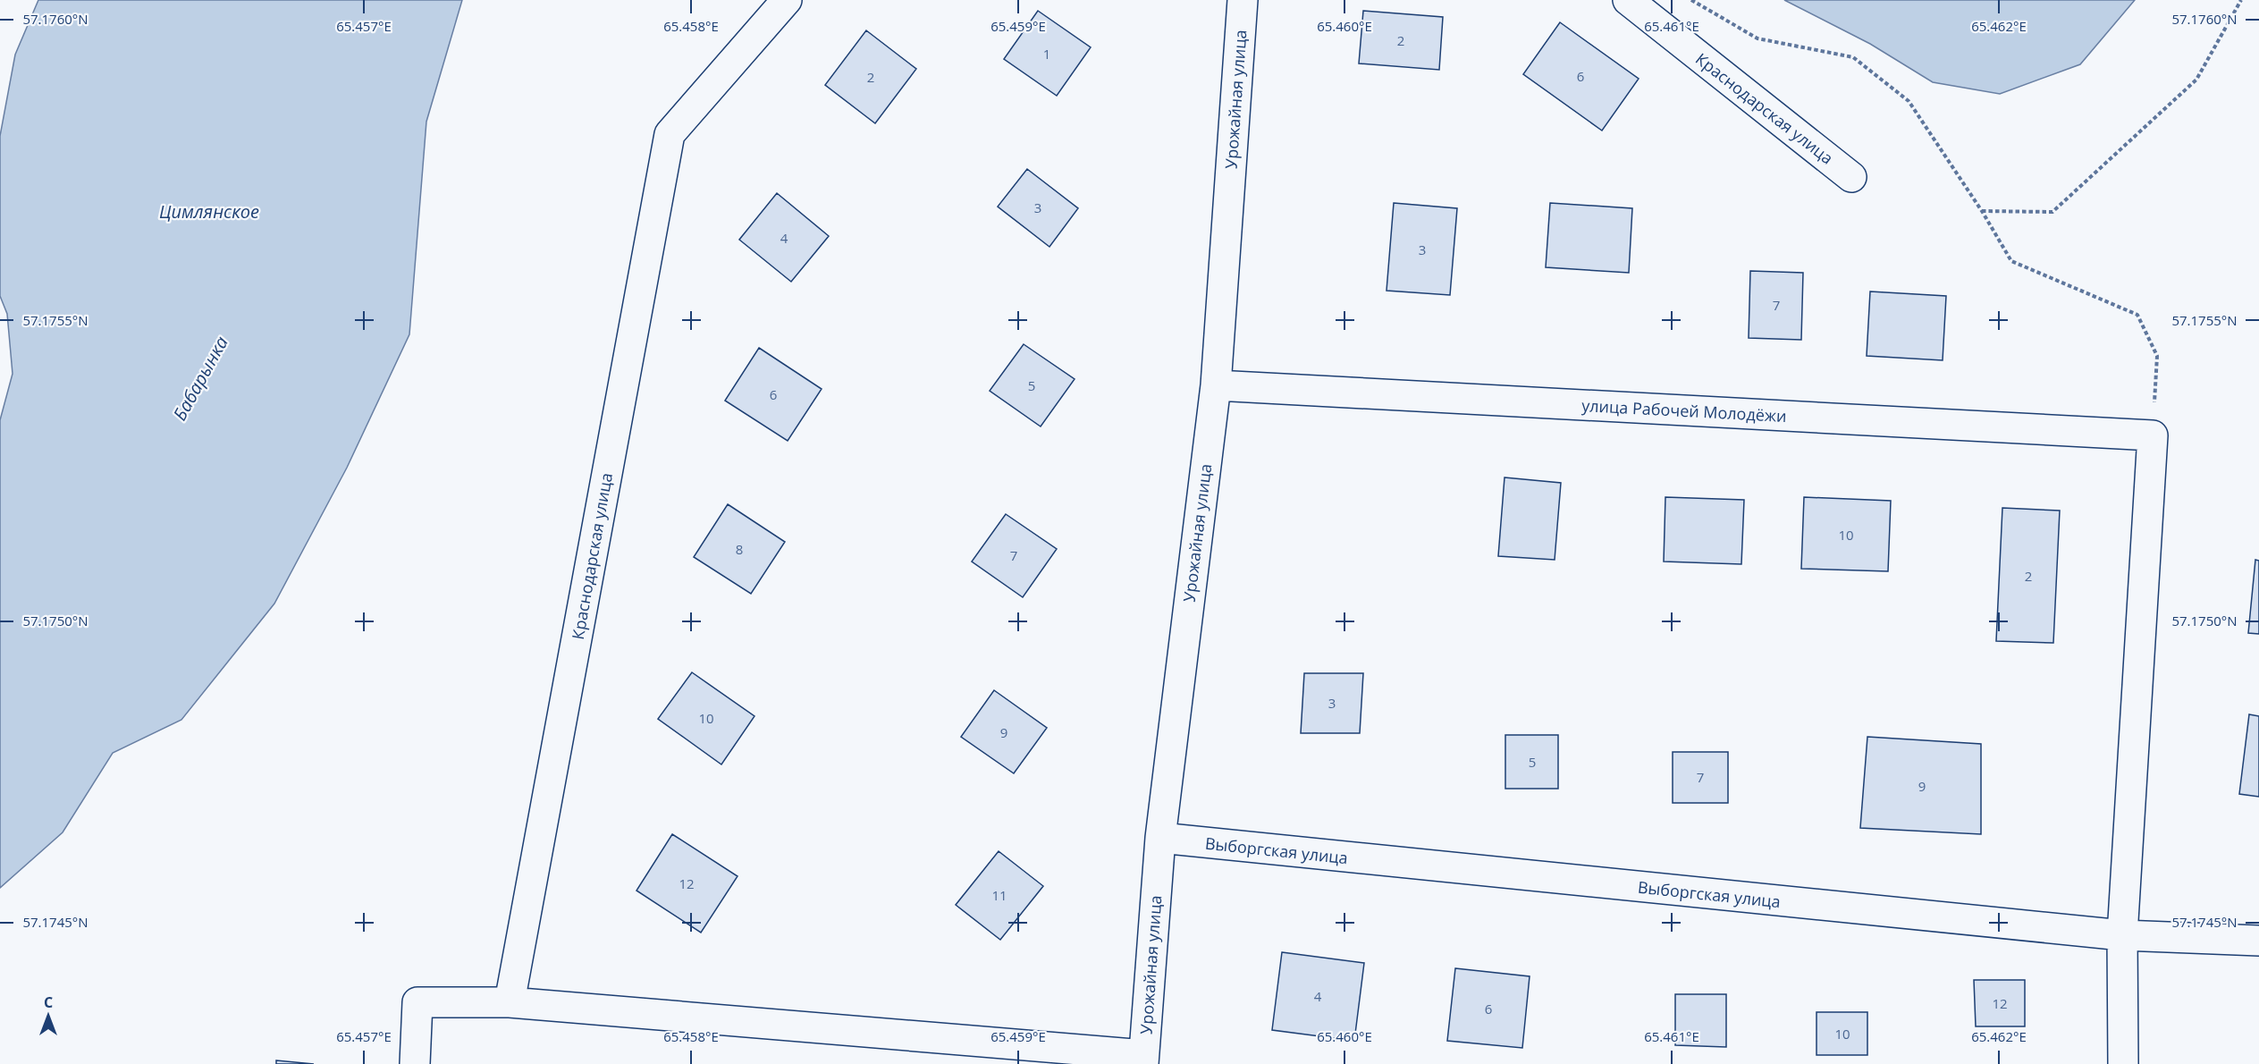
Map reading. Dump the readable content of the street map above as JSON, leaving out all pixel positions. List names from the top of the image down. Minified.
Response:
{"streets":{"street":["Урожайная улица","Краснодарская улица","улица Рабочей Молодёжи","Выборгская улица"]},"crossings":[["Урожайная улица","улица Рабочей Молодёжи"],["Урожайная улица","Выборгская улица"]],"water":["Цимлянское","Бабарынка"],"house_numbers":["2","1","6","2","3","4","3","7","5","6","10","8","7","2","3","10","9","5","7","9","12","11","4","12","6","10"],"north":"top","coordinates":["57.1760°N","65.457°E","65.458°E","65.459°E","65.460°E","65.461°E","65.462°E","57.1755°N","57.1750°N","57.1745°N"]}
